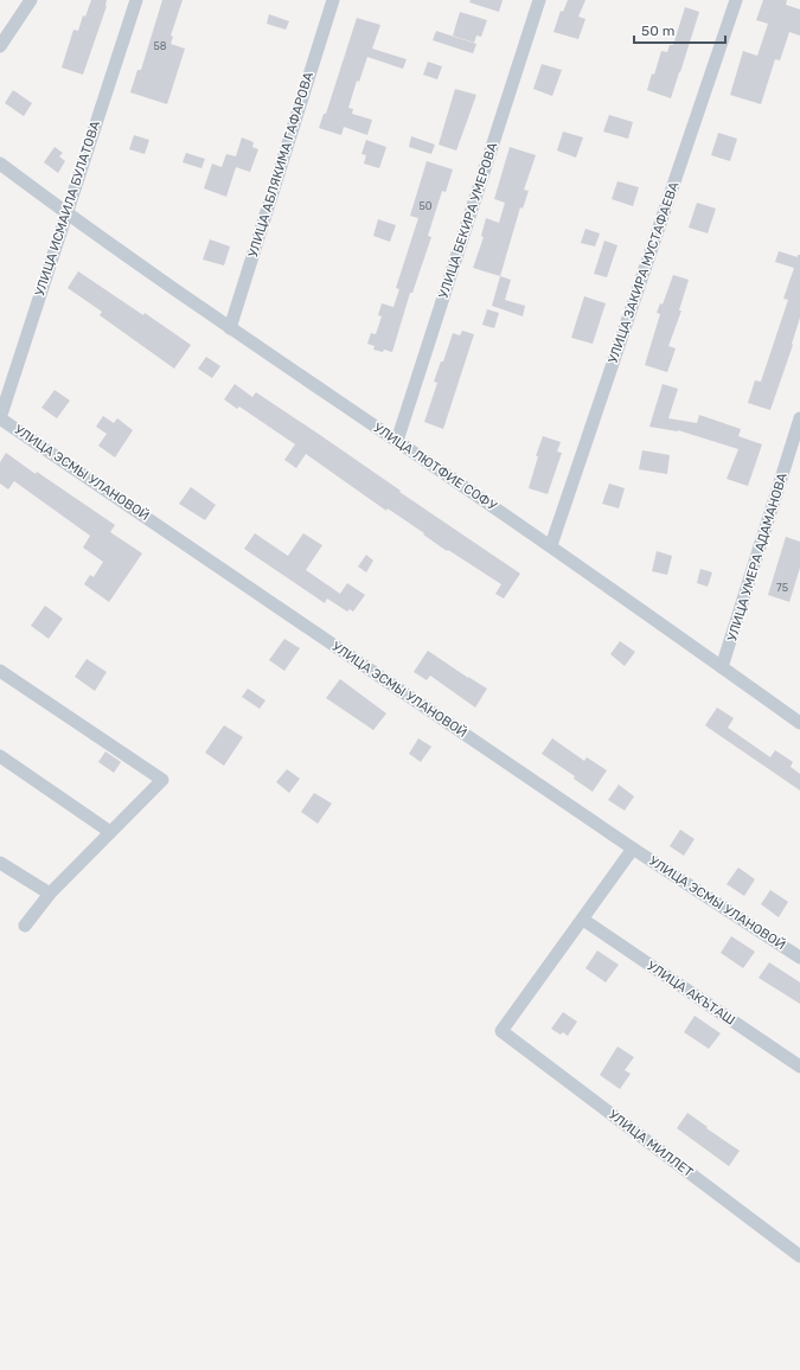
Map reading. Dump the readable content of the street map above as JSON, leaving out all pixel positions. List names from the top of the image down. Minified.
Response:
{"streets":{"street":["УЛИЦА АБЛЯКИМА ГАФАРОВА","УЛИЦА ИСМАИЛА БУЛАТОВА","УЛИЦА БЕКИРА УМЕРОВА","УЛИЦА ЗАКИРА МУСТАФАЕВА","УЛИЦА ЛЮТФИЕ СОФУ","УЛИЦА ЭСМЫ УЛАНОВОЙ","УЛИЦА УМЕРА АДАМАНОВА","УЛИЦА АКЪТАШ","УЛИЦА МИЛЛЕТ"]},"crossings":[["УЛИЦА АБЛЯКИМА ГАФАРОВА","УЛИЦА ЛЮТФИЕ СОФУ"],["УЛИЦА ИСМАИЛА БУЛАТОВА","УЛИЦА ЛЮТФИЕ СОФУ"],["УЛИЦА ИСМАИЛА БУЛАТОВА","УЛИЦА ЭСМЫ УЛАНОВОЙ"],["УЛИЦА БЕКИРА УМЕРОВА","УЛИЦА ЛЮТФИЕ СОФУ"],["УЛИЦА ЗАКИРА МУСТАФАЕВА","УЛИЦА ЛЮТФИЕ СОФУ"],["УЛИЦА ЛЮТФИЕ СОФУ","УЛИЦА УМЕРА АДАМАНОВА"],["УЛИЦА АКЪТАШ","УЛИЦА МИЛЛЕТ"]],"house_numbers":["58","50","75"],"scale_bar":"50 m"}
